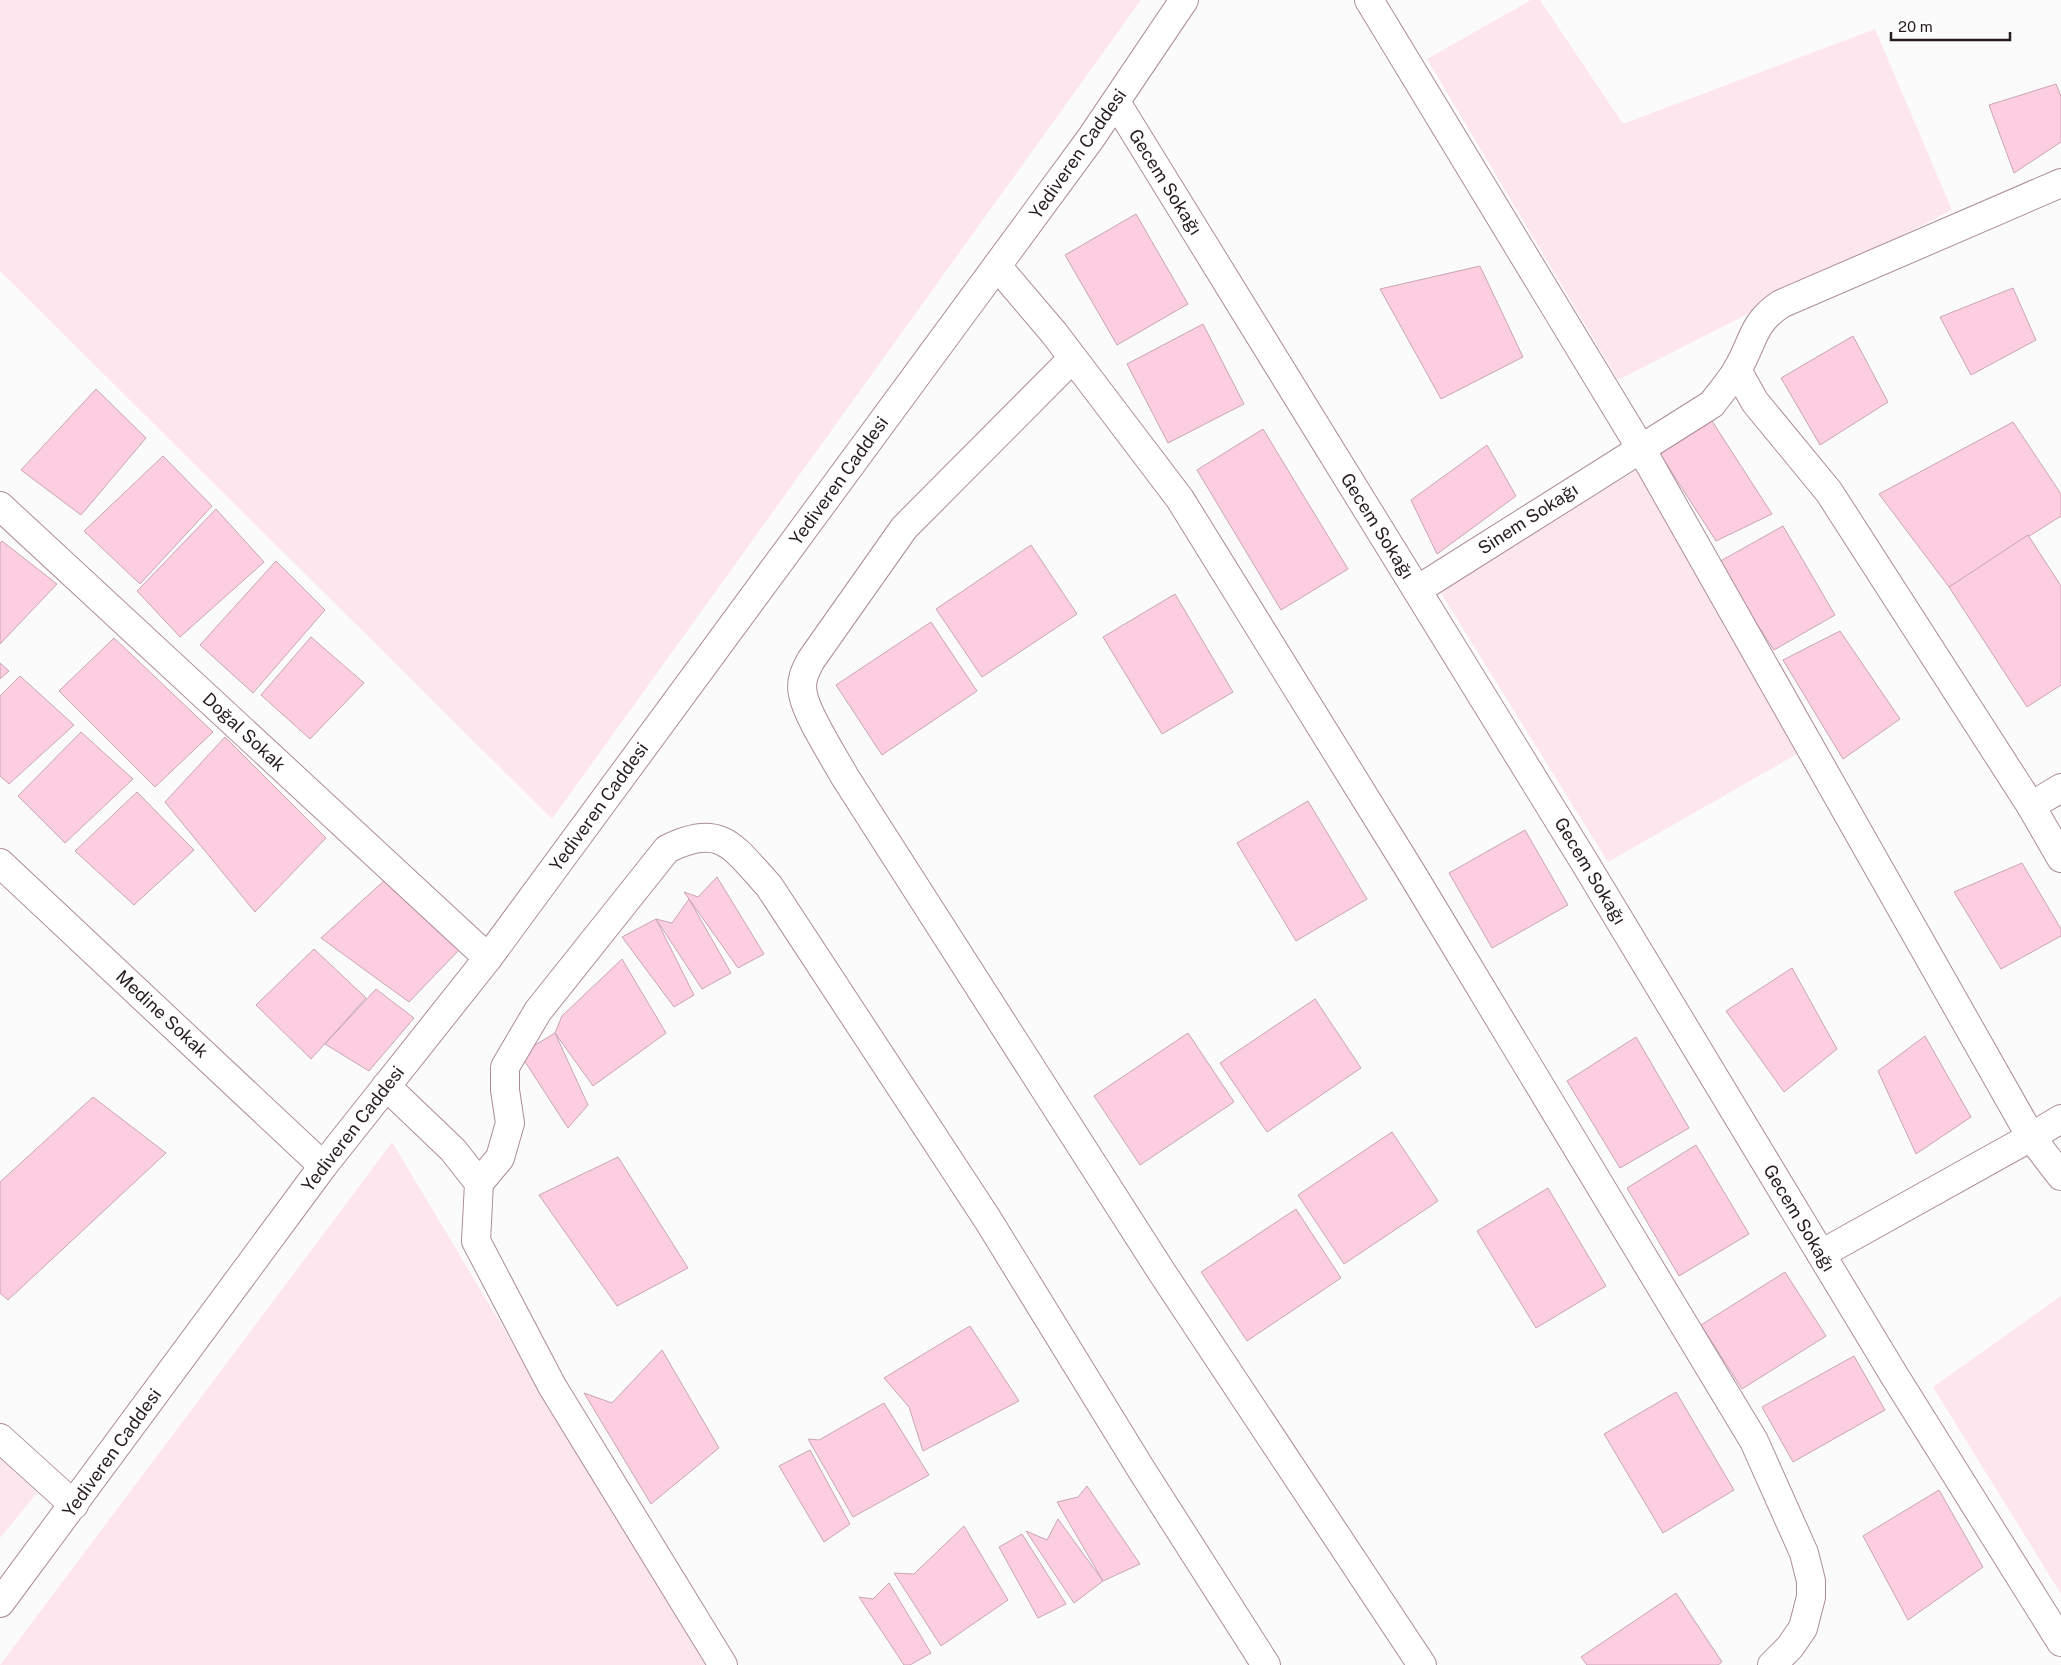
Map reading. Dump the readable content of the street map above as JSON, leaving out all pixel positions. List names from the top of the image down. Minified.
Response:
{"streets":{"street":["Yediveren Caddesi","Gecem Sokağı","Sinem Sokağı","Doğal Sokak","Medine Sokak"]},"crossings":[["Yediveren Caddesi","Gecem Sokağı"],["Yediveren Caddesi","Doğal Sokak"],["Yediveren Caddesi","Medine Sokak"],["Gecem Sokağı","Sinem Sokağı"]],"scale_bar":"20 m"}
